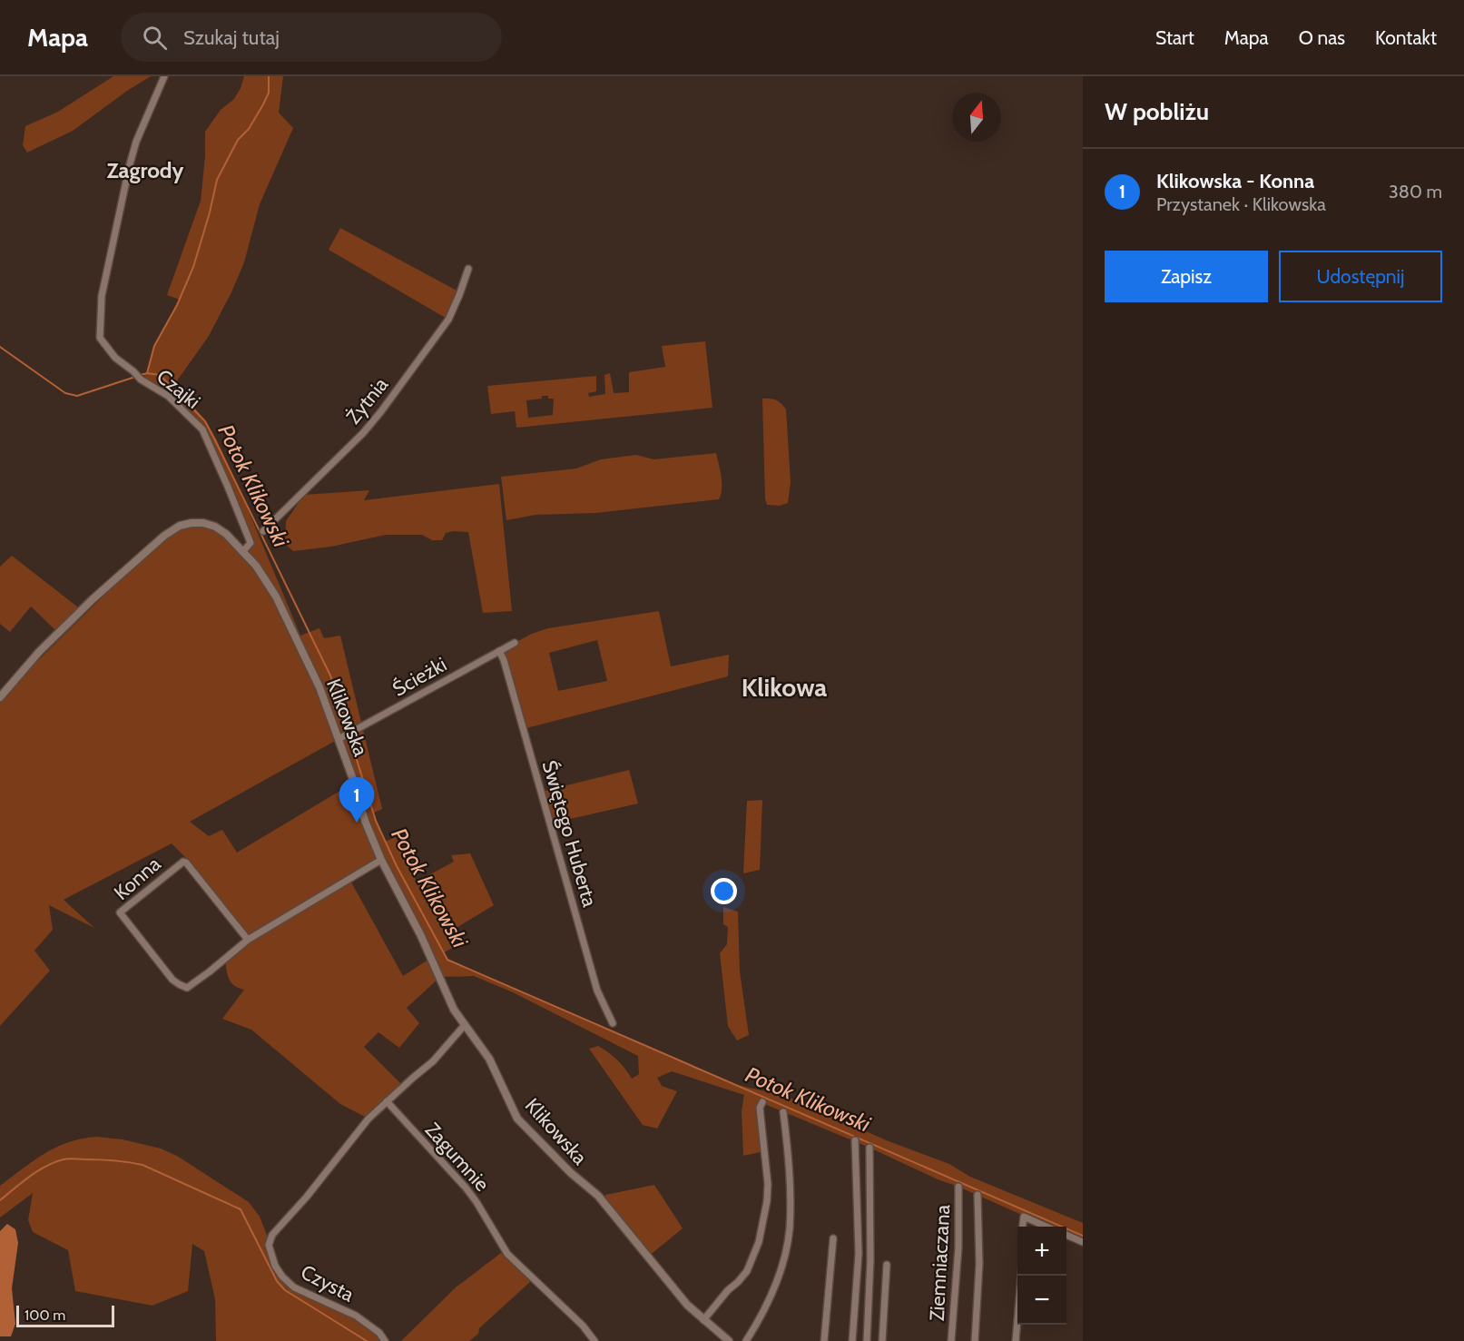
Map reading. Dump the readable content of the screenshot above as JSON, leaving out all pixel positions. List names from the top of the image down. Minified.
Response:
{"streets":{"street":["Czajki","Żytnia","Ścieżki","Klikowska","Świętego Huberta","Konna","Zagumnie","Ziemniaczana","Czysta"]},"crossings":[["Czajki","Klikowska"],["Ścieżki","Klikowska"],["Ścieżki","Świętego Huberta"],["Klikowska","Konna"],["Zagumnie","Czysta"]],"districts":["Zagrody","Klikowa"],"water":["Potok Klikowski"],"scale_bar":"100 m","north":"top","page":{"header":"Mapa","search":"Szukaj tutaj","nav":["Start","Mapa","O nas","Kontakt"],"heading":"W pobliżu","list":[{"mark":"1","name":"Klikowska - Konna","note":"Przystanek · Klikowska","value":"380 m"}],"buttons":["Zapisz","Udostępnij"],"pins":"1","map_buttons":["+","−"],"scale":"100 m"}}
